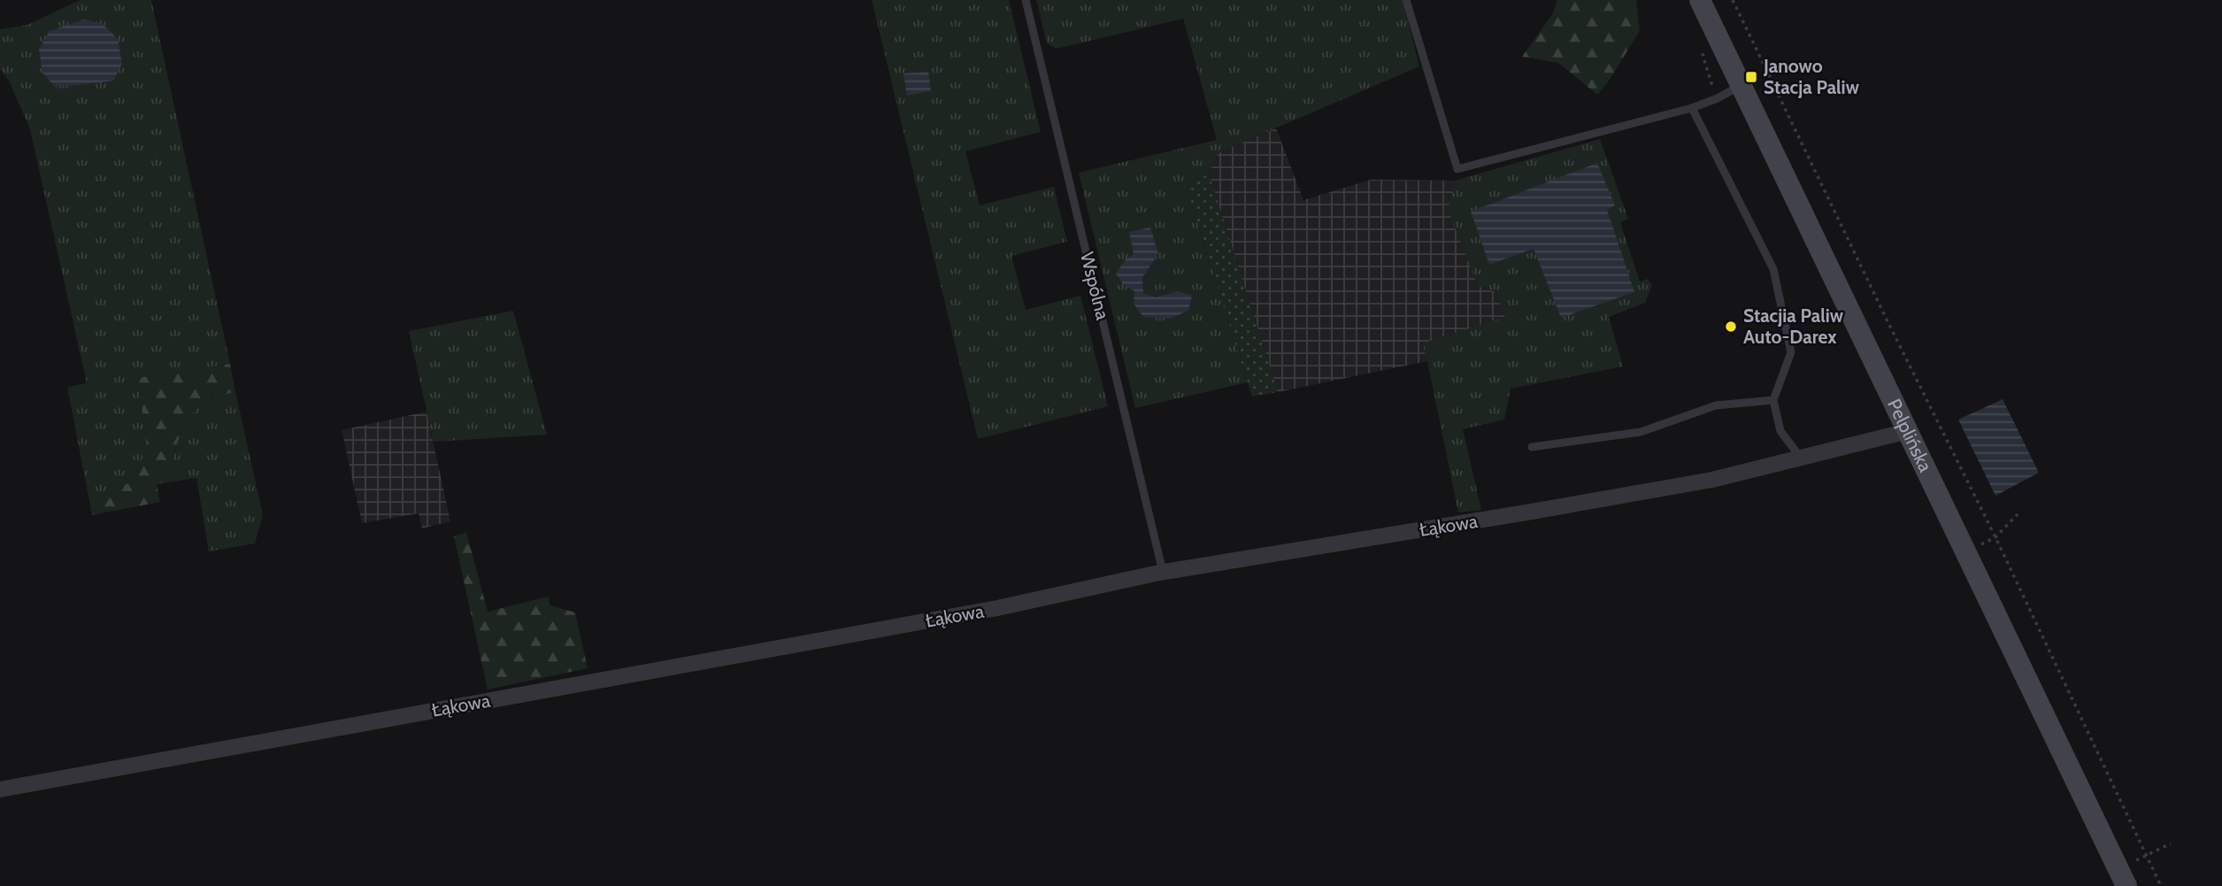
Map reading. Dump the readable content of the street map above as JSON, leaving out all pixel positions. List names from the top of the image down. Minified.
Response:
{"streets":{"main road":["Pelplińska"],"street":["Łąkowa"],"lane":["Wspólna"]},"crossings":[["Wspólna","Łąkowa"],["Pelplińska","Łąkowa"]],"places":{"transit":["Janowo Stacja Paliw"],"other":["Stacjia Paliw Auto-Darex"]}}
